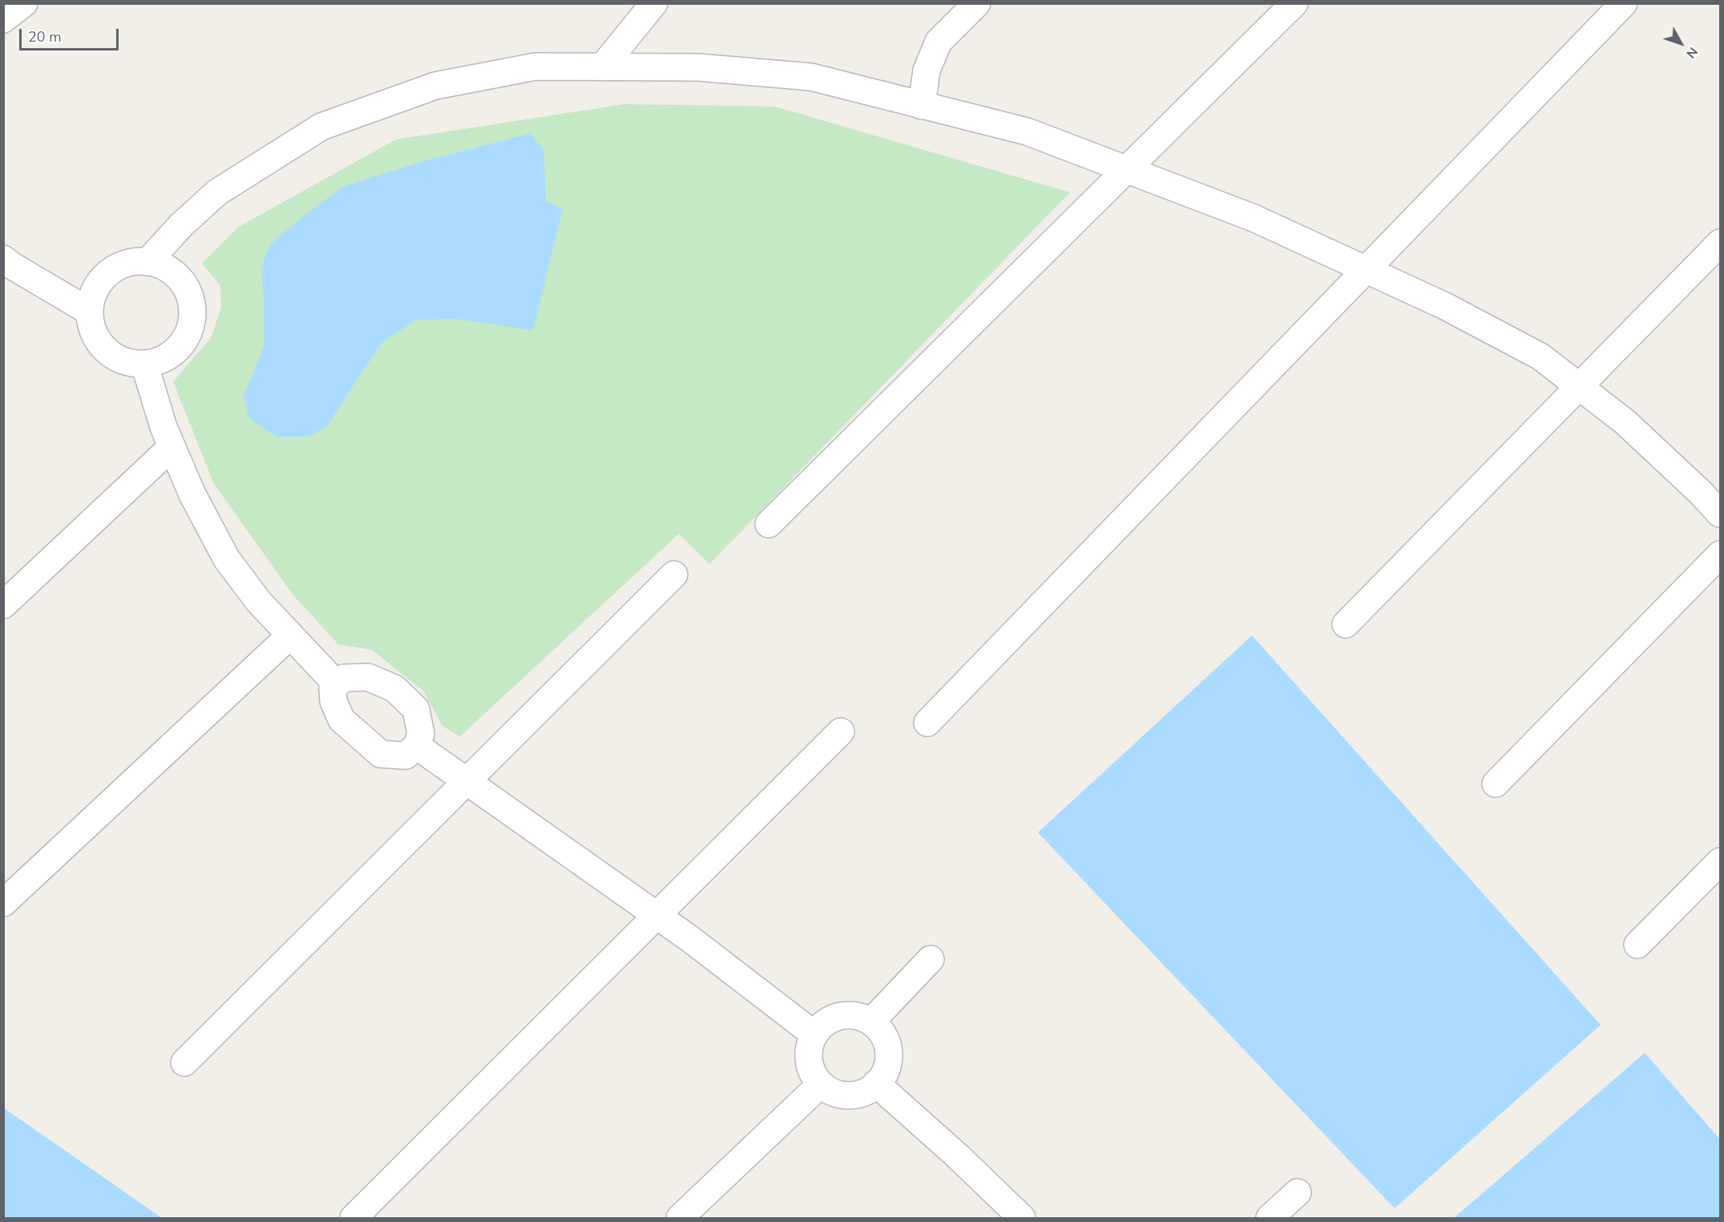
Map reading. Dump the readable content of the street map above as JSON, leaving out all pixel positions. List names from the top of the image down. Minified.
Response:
{"scale_bar":"20 m","north":"bottom right"}
